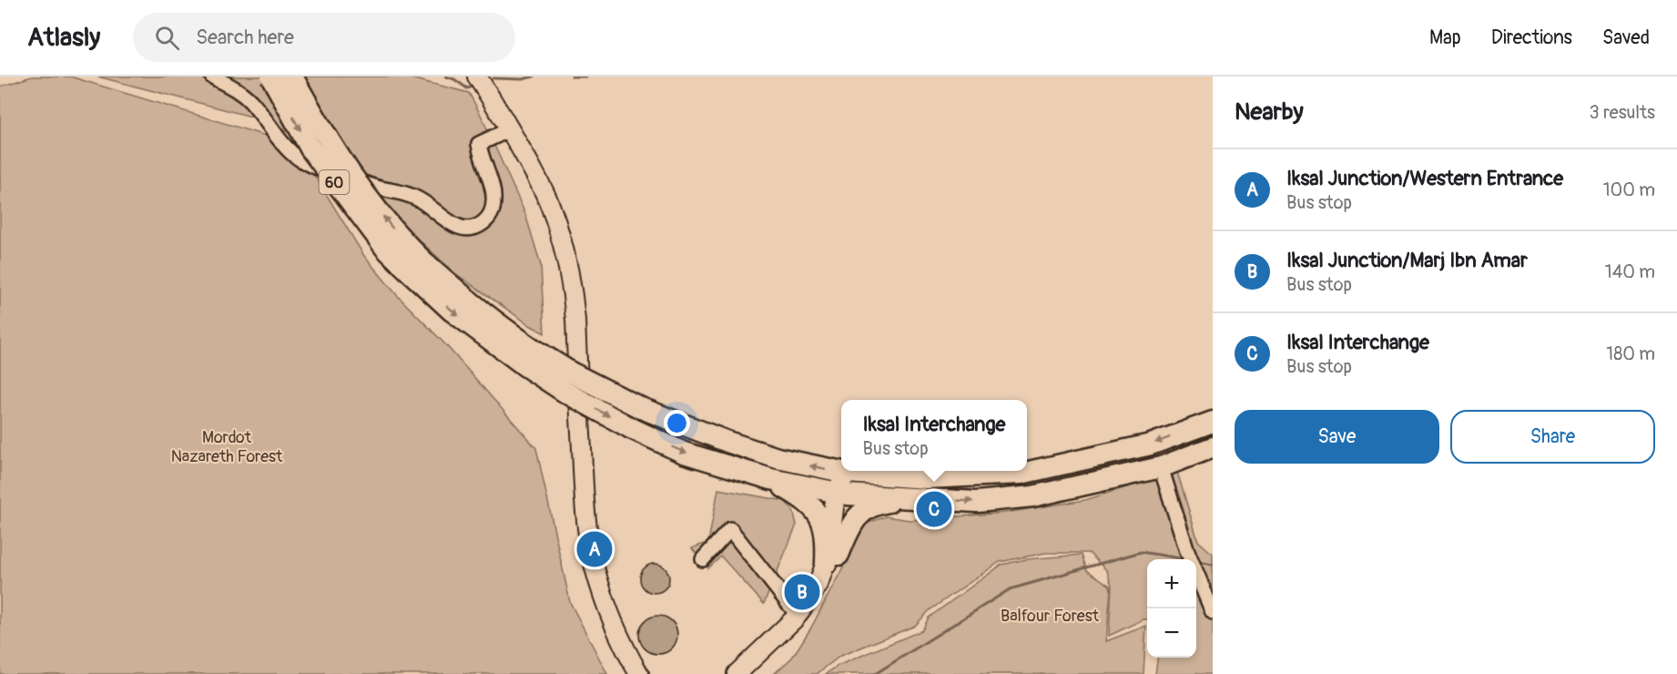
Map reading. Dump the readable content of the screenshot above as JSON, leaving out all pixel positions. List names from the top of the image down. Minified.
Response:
{"streets":{"highway":["60"]},"parks":["Mordot Nazareth Forest","Balfour Forest"],"page":{"header":"Atlasly","search":"Search here","nav":["Map","Directions","Saved"],"heading":["Nearby","3 results"],"list":[{"mark":"A","name":"Iksal Junction/Western Entrance","note":"Bus stop","value":"100 m"},{"mark":"B","name":"Iksal Junction/Marj Ibn Amar","note":"Bus stop","value":"140 m"},{"mark":"C","name":"Iksal Interchange","note":"Bus stop","value":"180 m"}],"buttons":["Save","Share"],"popup":["Iksal Interchange","Bus stop"],"pins":["C","A","B"],"map_buttons":["+","−"]}}
